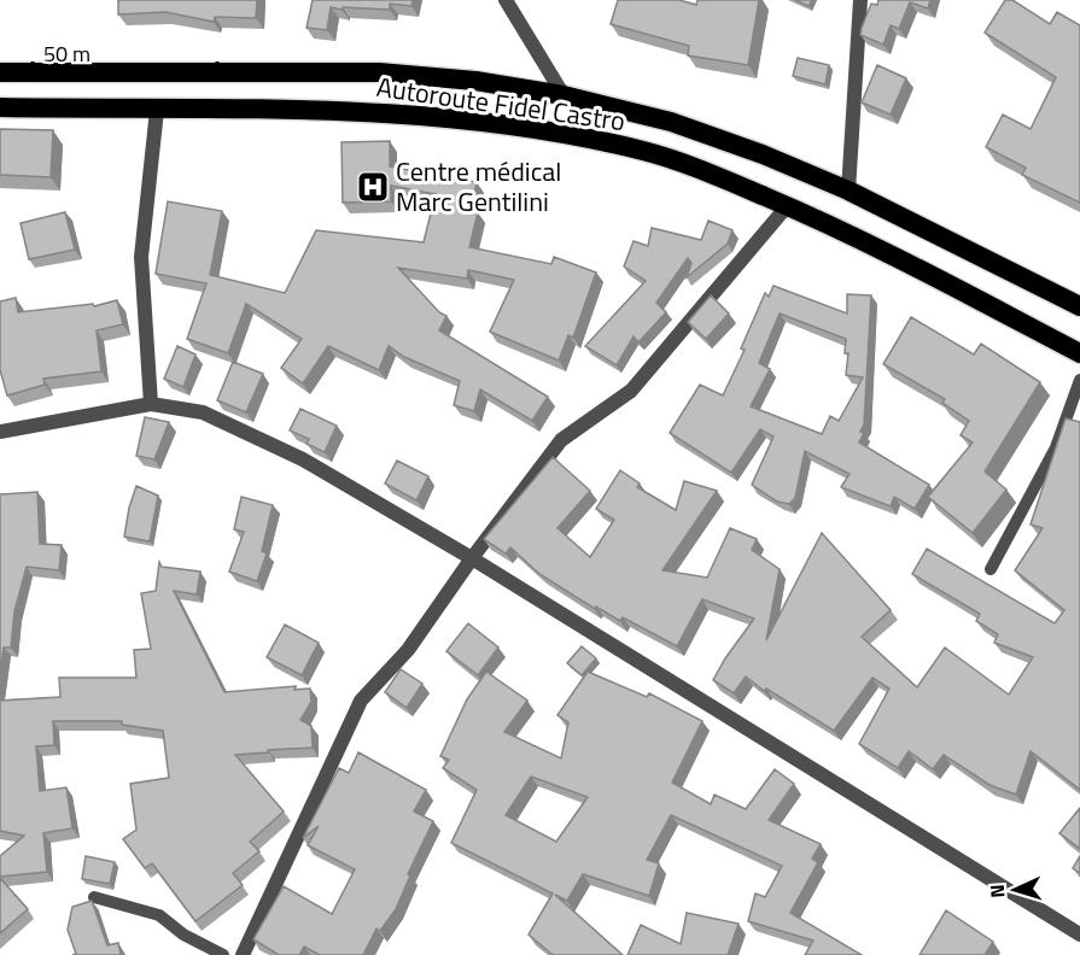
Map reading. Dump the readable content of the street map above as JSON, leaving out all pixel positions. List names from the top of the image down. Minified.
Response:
{"streets":{"highway":["Autoroute Fidel Castro"]},"places":{"hospital":["Centre médical Marc Gentilini"]},"scale_bar":"50 m","north":"left"}
